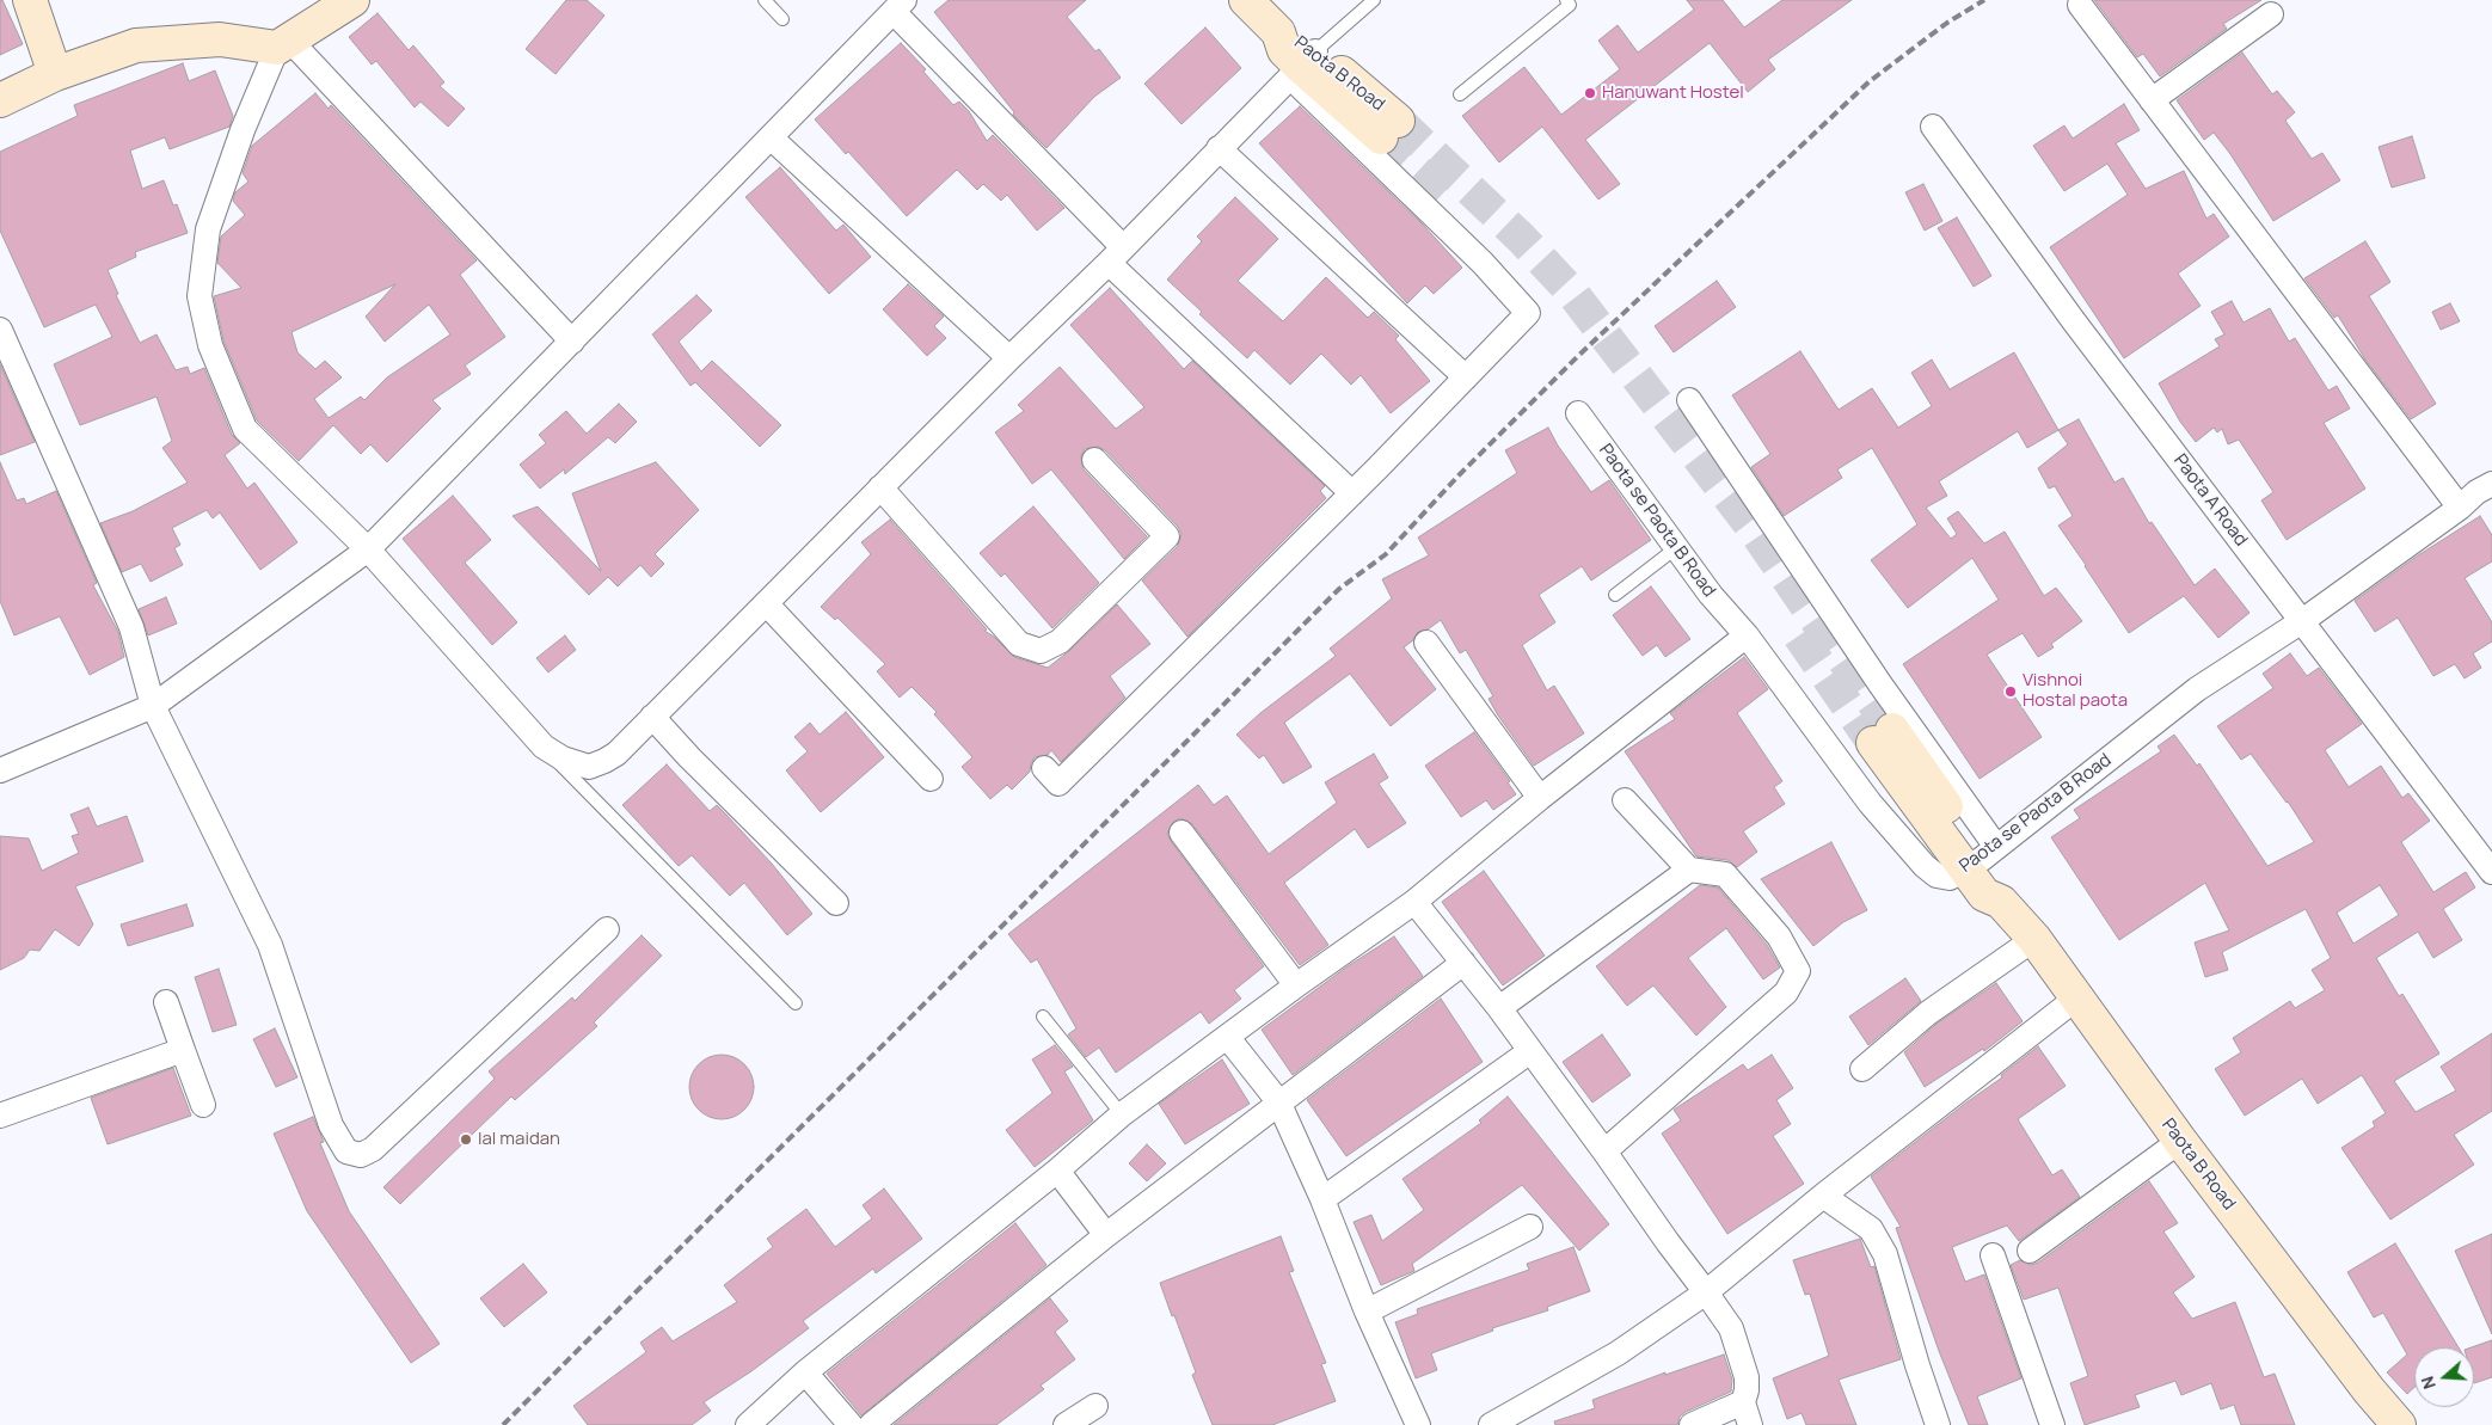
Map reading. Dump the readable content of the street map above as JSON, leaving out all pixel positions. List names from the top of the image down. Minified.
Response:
{"streets":{"street":["Paota B Road","Paota A Road","Paota se Paota B Road"]},"crossings":[["Paota B Road","Paota se Paota B Road"],["Paota A Road","Paota se Paota B Road"]],"places":["Hanuwant Hostel","Vishnoi Hostal paota","lal maidan"],"north":"left"}
